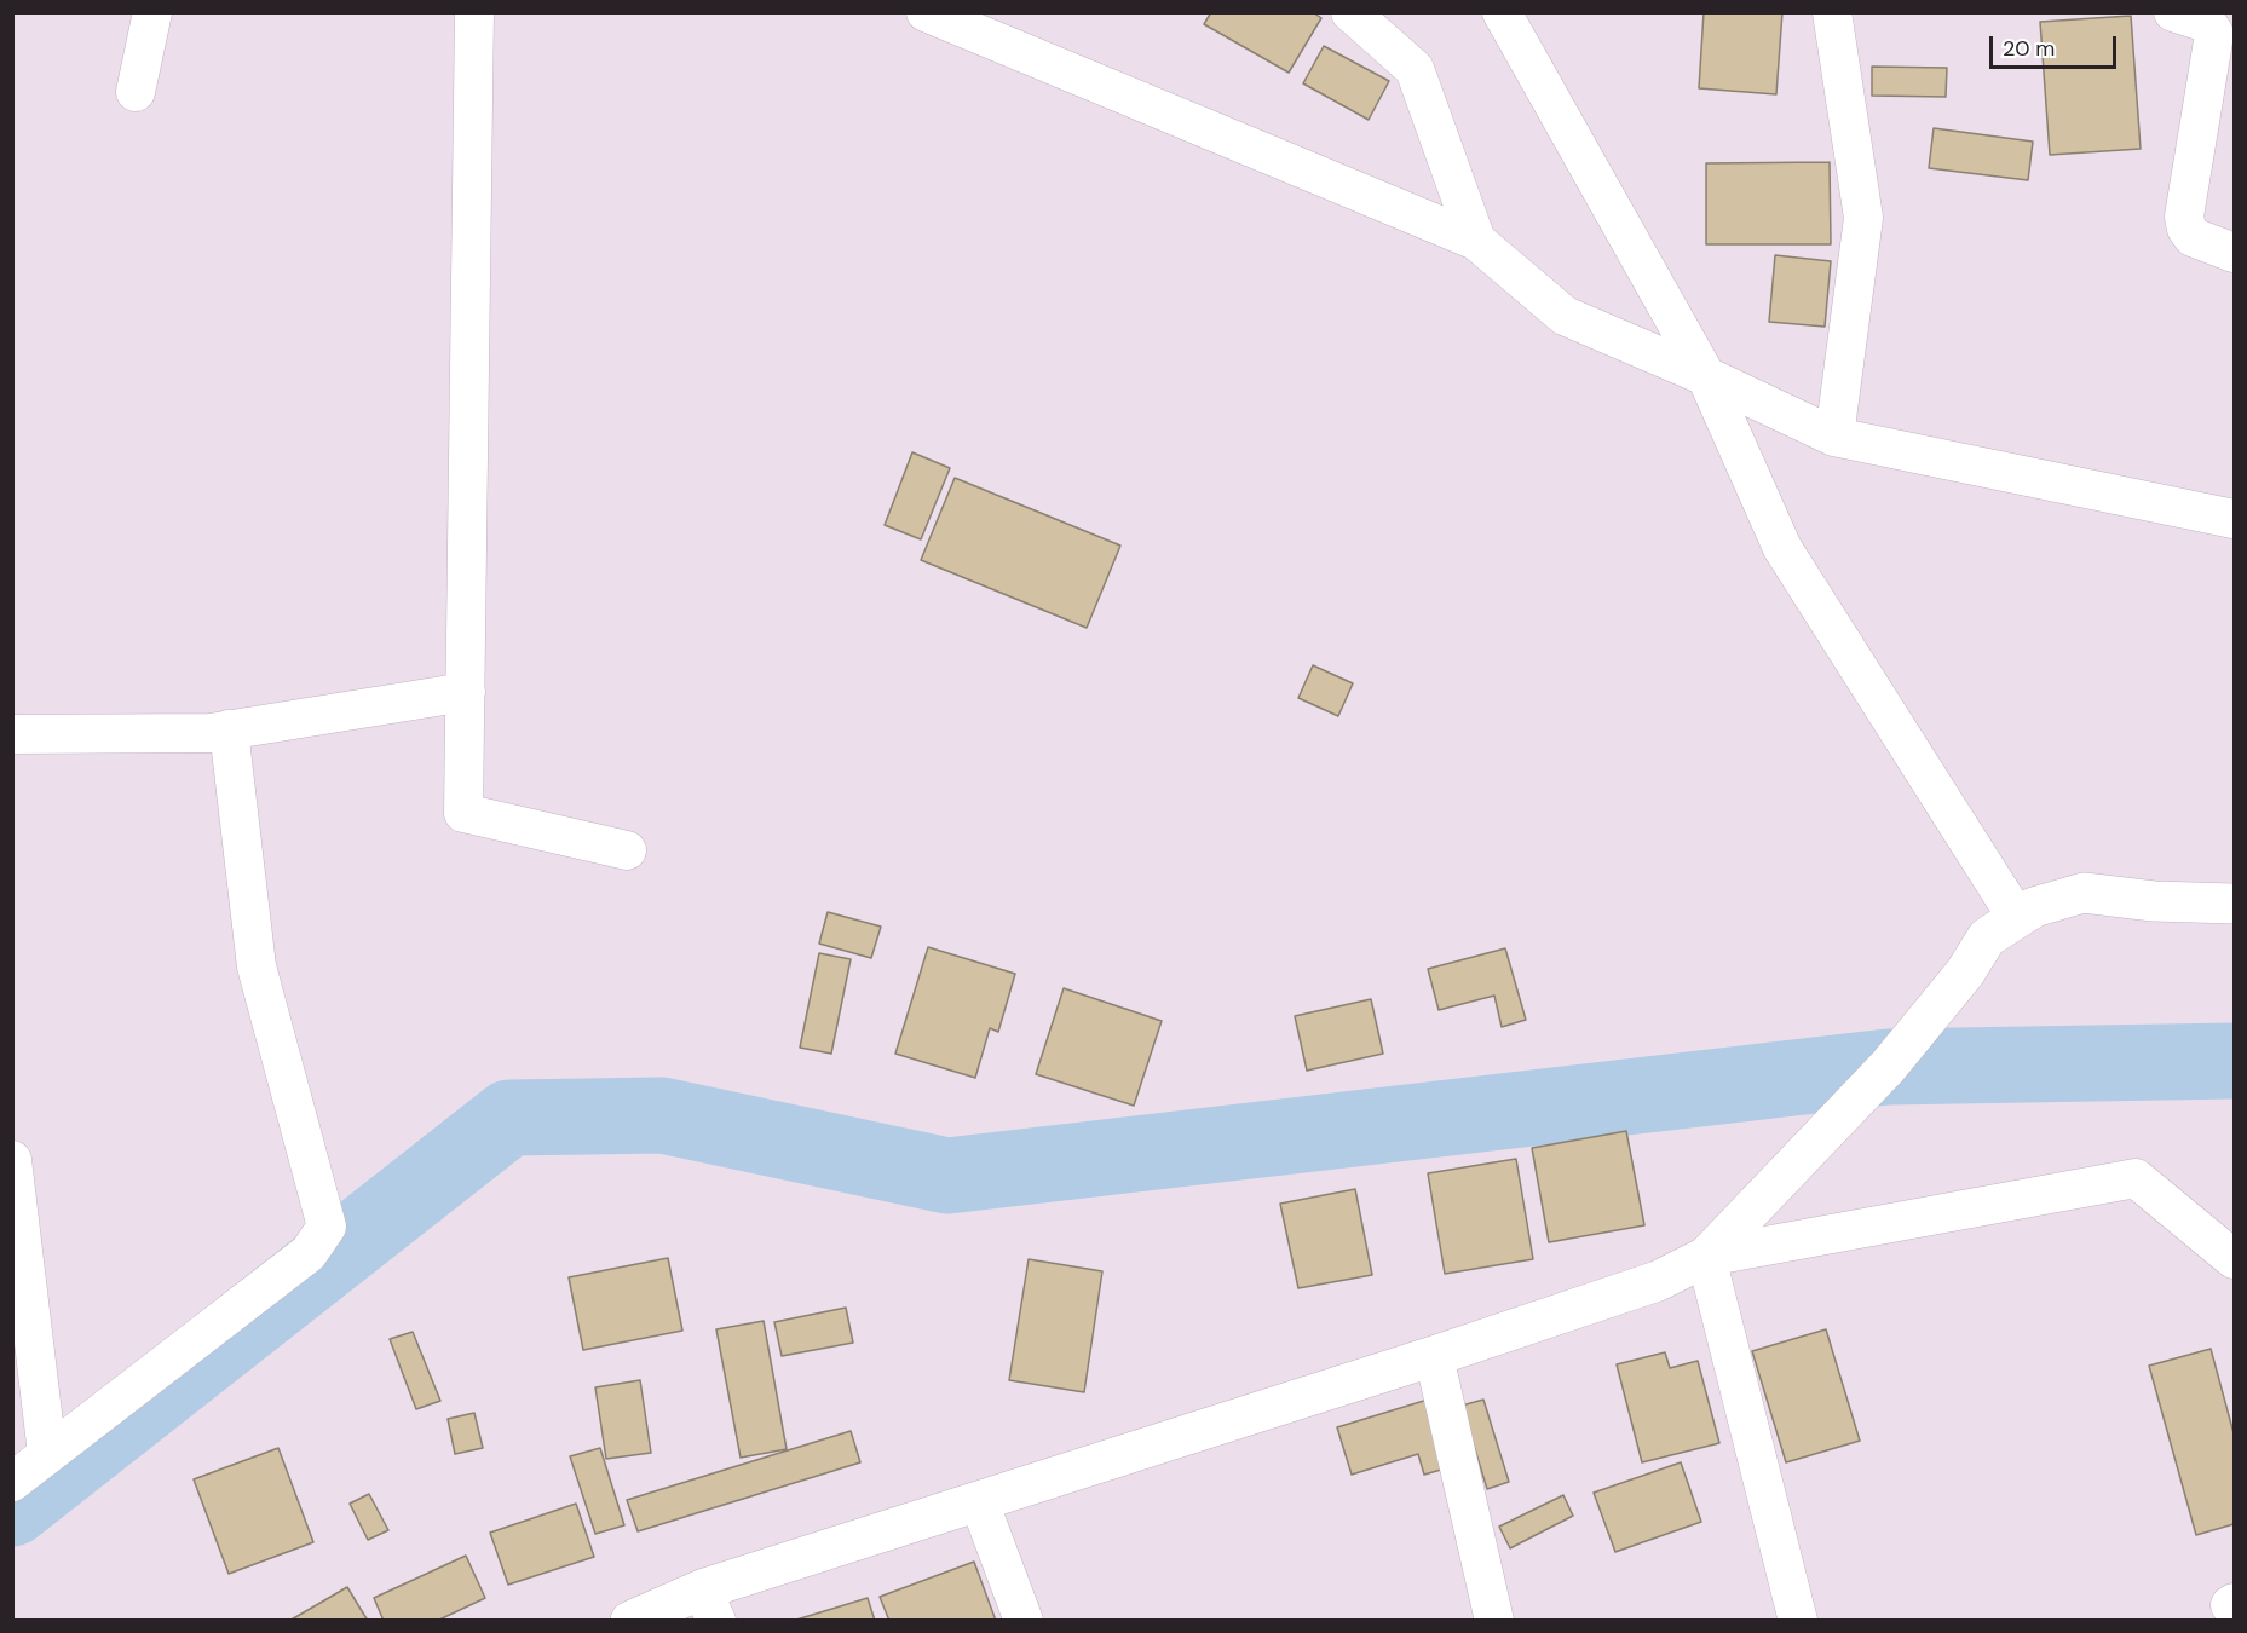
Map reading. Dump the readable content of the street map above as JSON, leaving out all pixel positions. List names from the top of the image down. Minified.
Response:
{"scale_bar":"20 m"}
